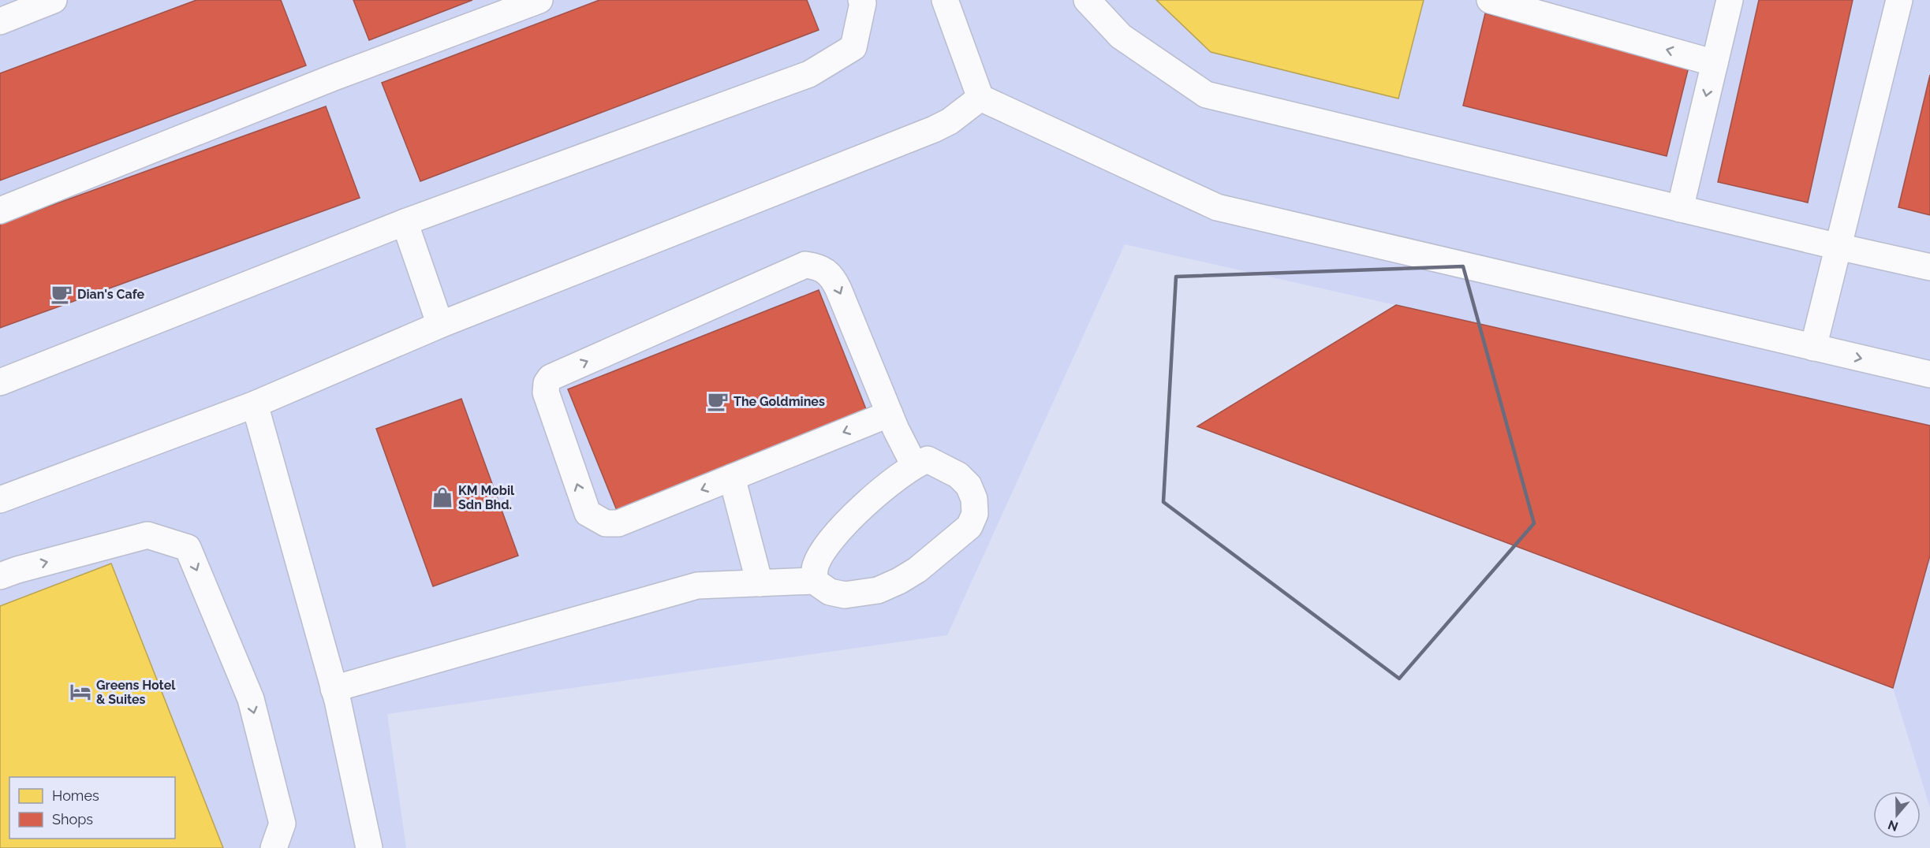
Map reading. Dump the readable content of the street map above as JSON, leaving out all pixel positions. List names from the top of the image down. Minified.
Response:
{"places":{"cafe":["Dian's Cafe","The Goldmines"],"shop":["KM Mobil Sdn Bhd."],"hotel":["Greens Hotel & Suites"]},"legend":["Homes","Shops"],"north":"bottom"}
